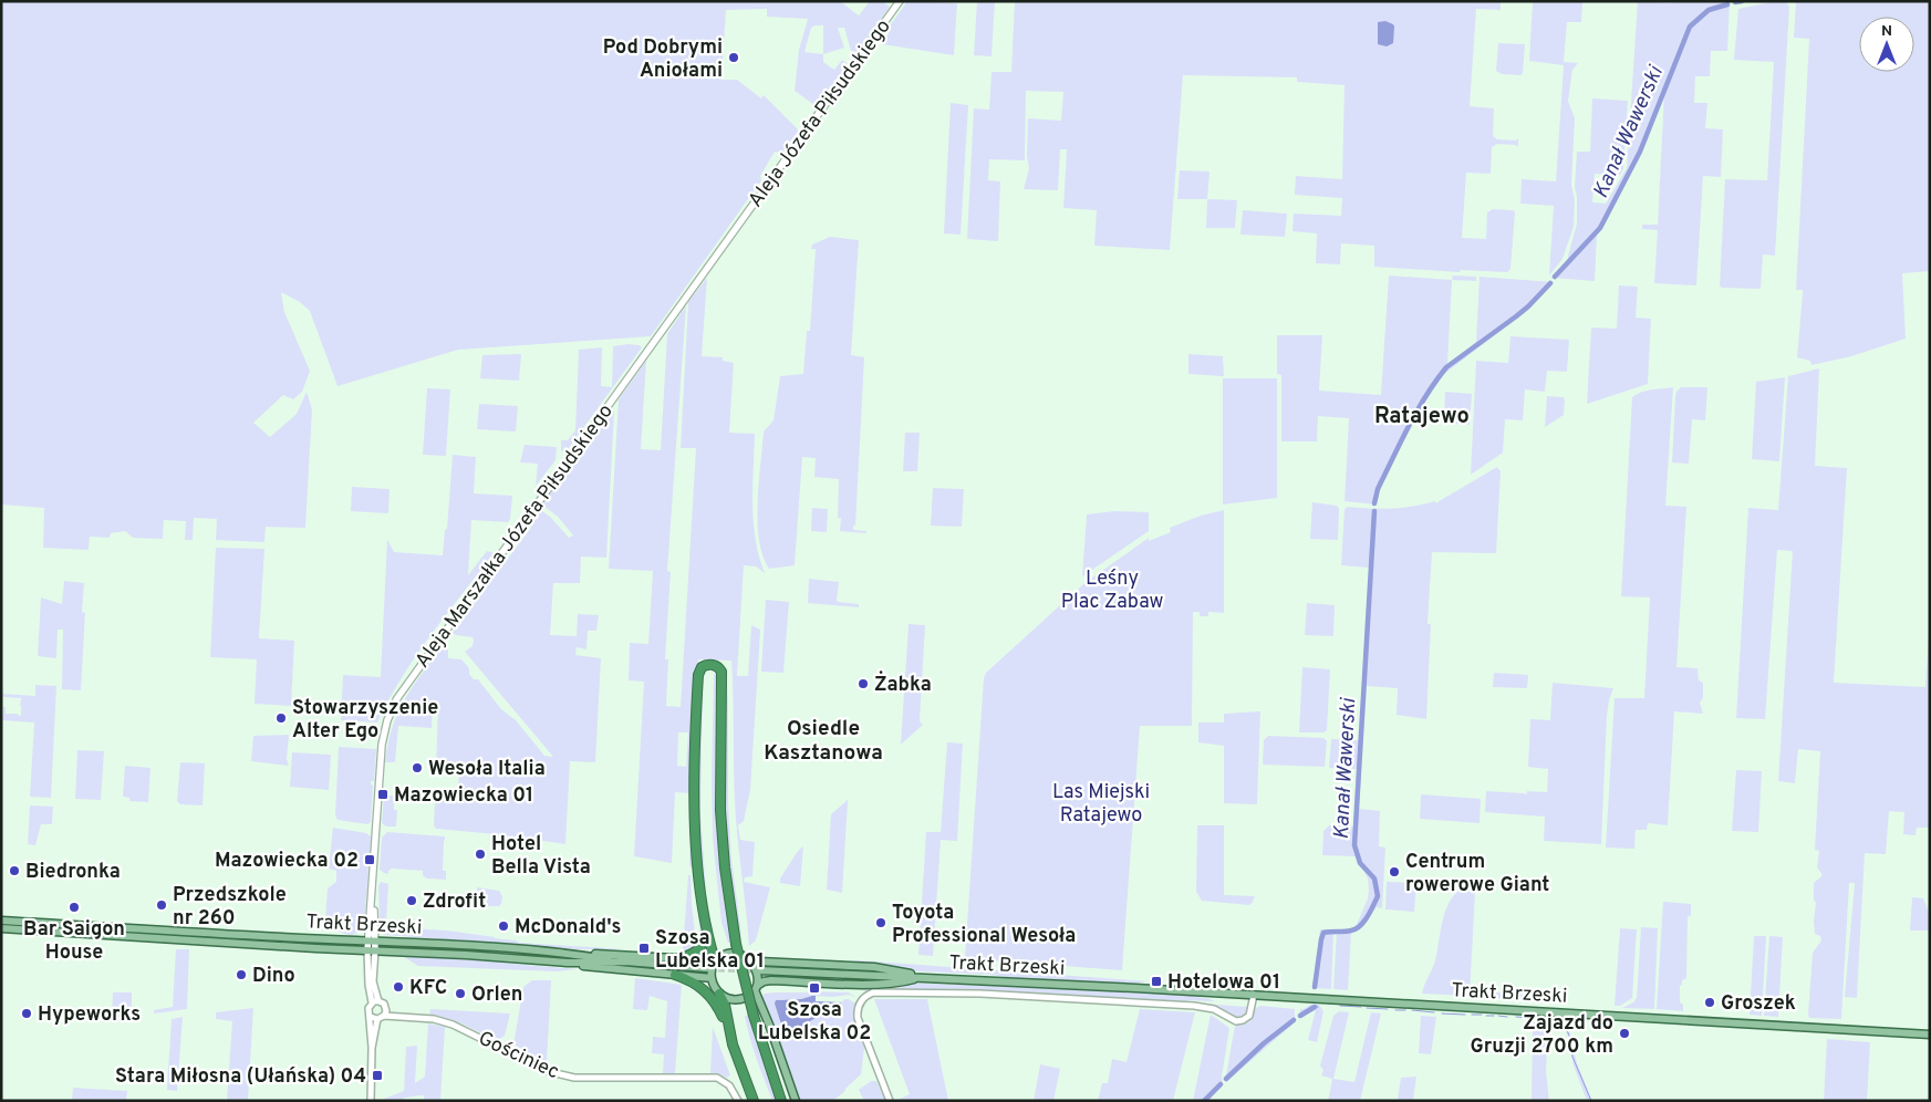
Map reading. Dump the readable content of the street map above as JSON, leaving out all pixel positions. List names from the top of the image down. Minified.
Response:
{"streets":{"main road":["Aleja Józefa Piłsudskiego","Aleja Marszałka Józefa Piłsudskiego","Trakt Brzeski"],"street":["Gościniec"]},"crossings":[["Aleja Józefa Piłsudskiego","Aleja Marszałka Józefa Piłsudskiego"],["Aleja Marszałka Józefa Piłsudskiego","Trakt Brzeski"]],"districts":["Ratajewo","Osiedle Kasztanowa"],"water":["Kanał Wawerski"],"parks":["Leśny Plac Zabaw","Las Miejski Ratajewo"],"places":{"other":["Pod Dobrymi Aniołami","Żabka","Stowarzyszenie Alter Ego","Wesoła Italia","Hotel Bella Vista","Biedronka","Centrum rowerowe Giant","Zdrofit","Przedszkole nr 260","Bar Saigon House","Toyota Professional Wesoła","McDonald's","Dino","KFC","Orlen","Groszek","Hypeworks","Zajazd do Gruzji 2700 km"],"transit":["Mazowiecka 01","Mazowiecka 02","Szosa Lubelska 01","Hotelowa 01","Szosa Lubelska 02","Stara Miłosna (Ułańska) 04"]},"north":"top"}
